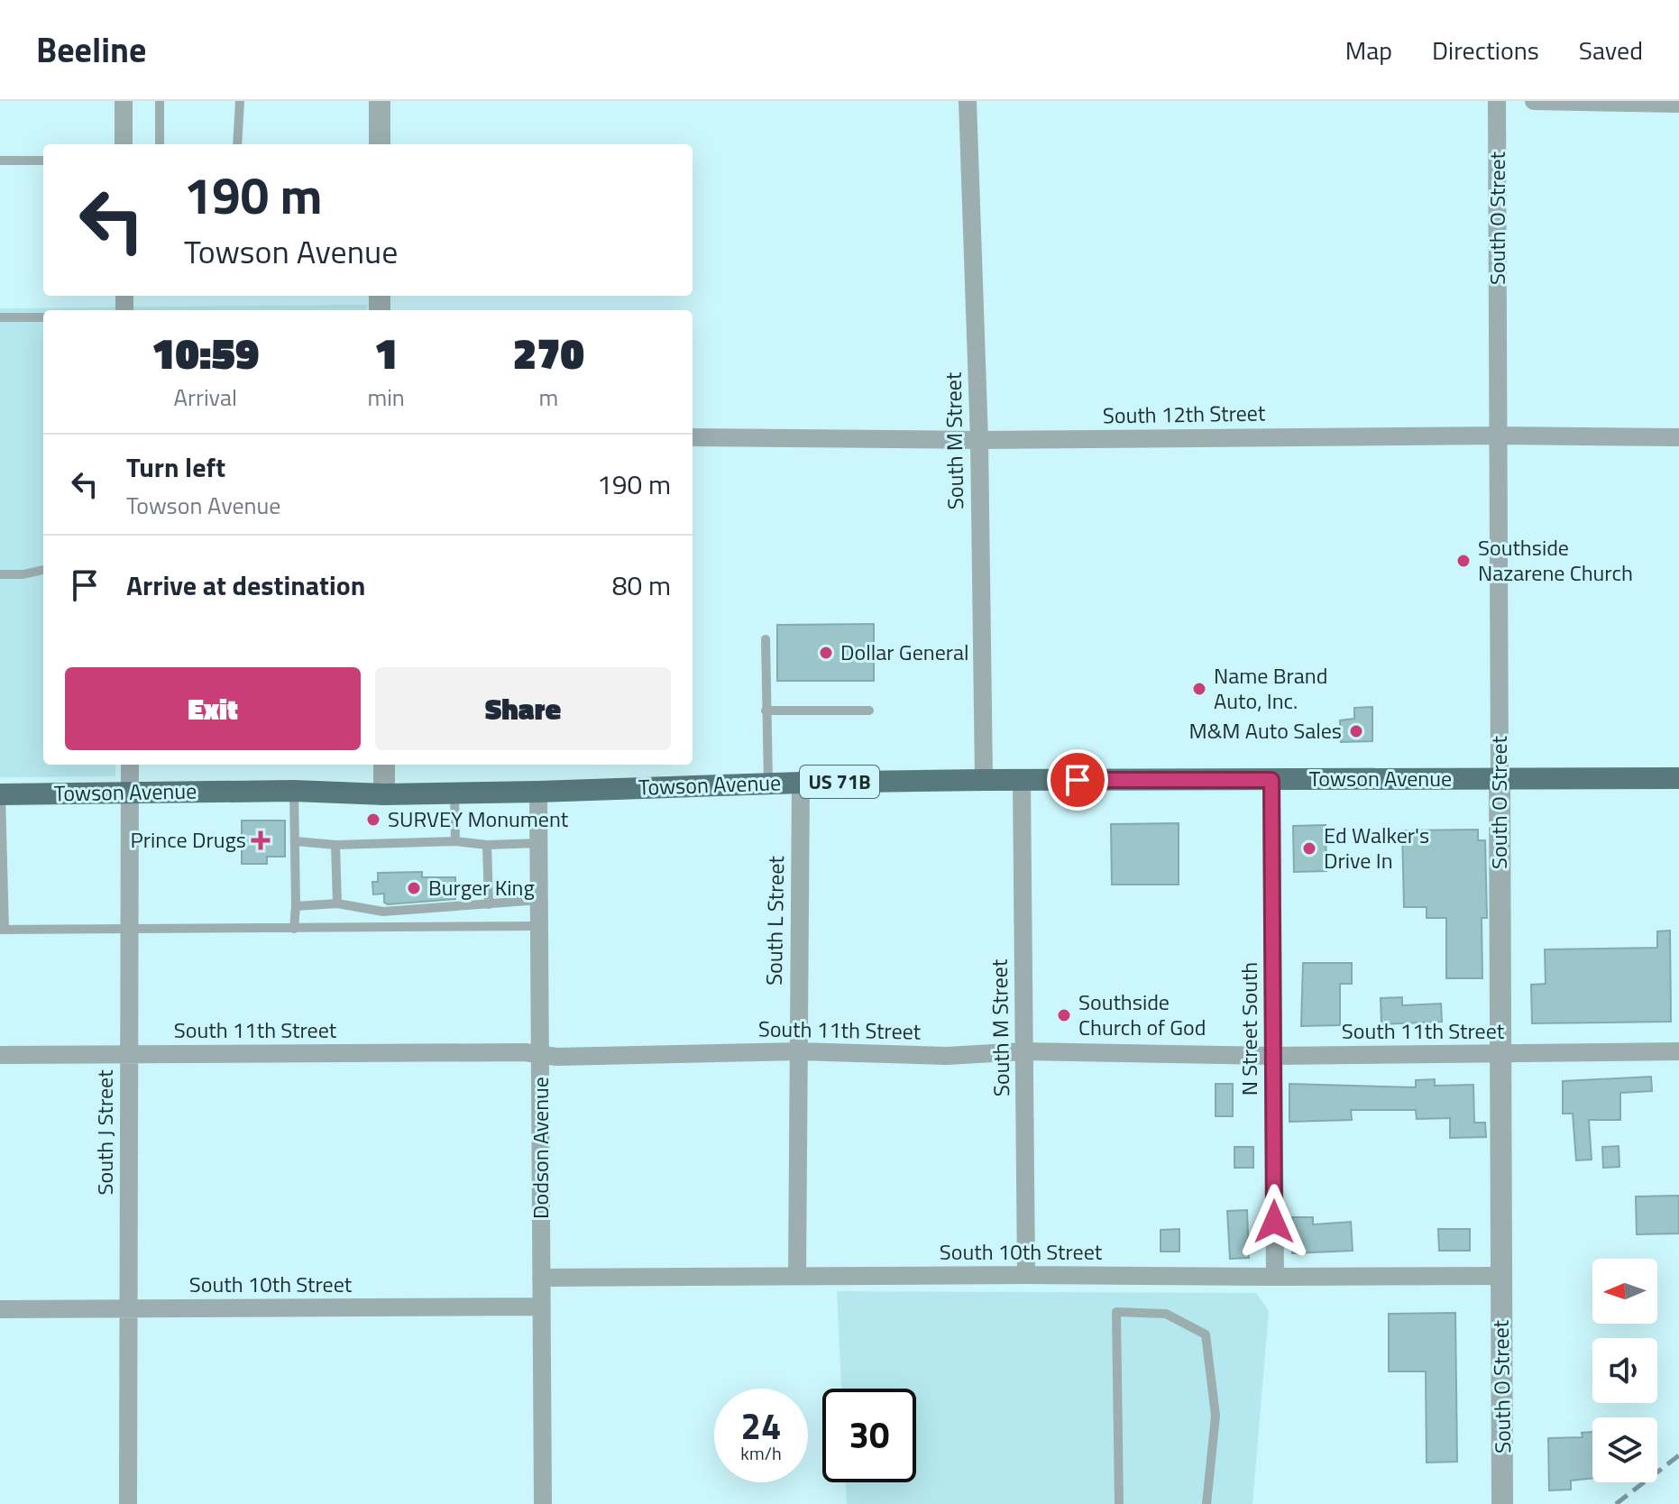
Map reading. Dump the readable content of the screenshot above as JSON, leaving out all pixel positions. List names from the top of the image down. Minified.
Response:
{"streets":{"main road":["Towson Avenue","US 71B"],"street":["South O Street","South 12th Street","South M Street","South L Street","N Street South","South 11th Street","South J Street","Dodson Avenue","South 10th Street"]},"crossings":[["South O Street","South 12th Street"],["South O Street","Towson Avenue"],["South O Street","South 11th Street"],["South O Street","South 10th Street"],["South 12th Street","South M Street"],["South M Street","Towson Avenue"],["South M Street","South 11th Street"],["South M Street","South 10th Street"],["Towson Avenue","South L Street"],["Towson Avenue","N Street South"],["Towson Avenue","South J Street"],["Towson Avenue","Dodson Avenue"],["South L Street","South 11th Street"],["South L Street","South 10th Street"],["N Street South","South 11th Street"],["N Street South","South 10th Street"],["South 11th Street","South J Street"],["South 11th Street","Dodson Avenue"],["South J Street","South 10th Street"],["Dodson Avenue","South 10th Street"]],"places":{"other":["Southside Nazarene Church","Dollar General","Name Brand Auto, Inc.","M&M Auto Sales","SURVEY Monument","Ed Walker's Drive In","Burger King","Southside Church of God"],"health":["Prince Drugs"]},"north":"left","page":{"header":"Beeline","nav":["Map","Directions","Saved"],"turn":["190 m","Towson Avenue"],"eta":["10:59","Arrival","1","min","270","m"],"list":[{"name":"Turn left","note":"Towson Avenue","value":"190 m"},{"name":"Arrive at destination","value":"80 m"}],"buttons":["Exit","Share"],"speed":"24 km/h","limit":"30"}}
